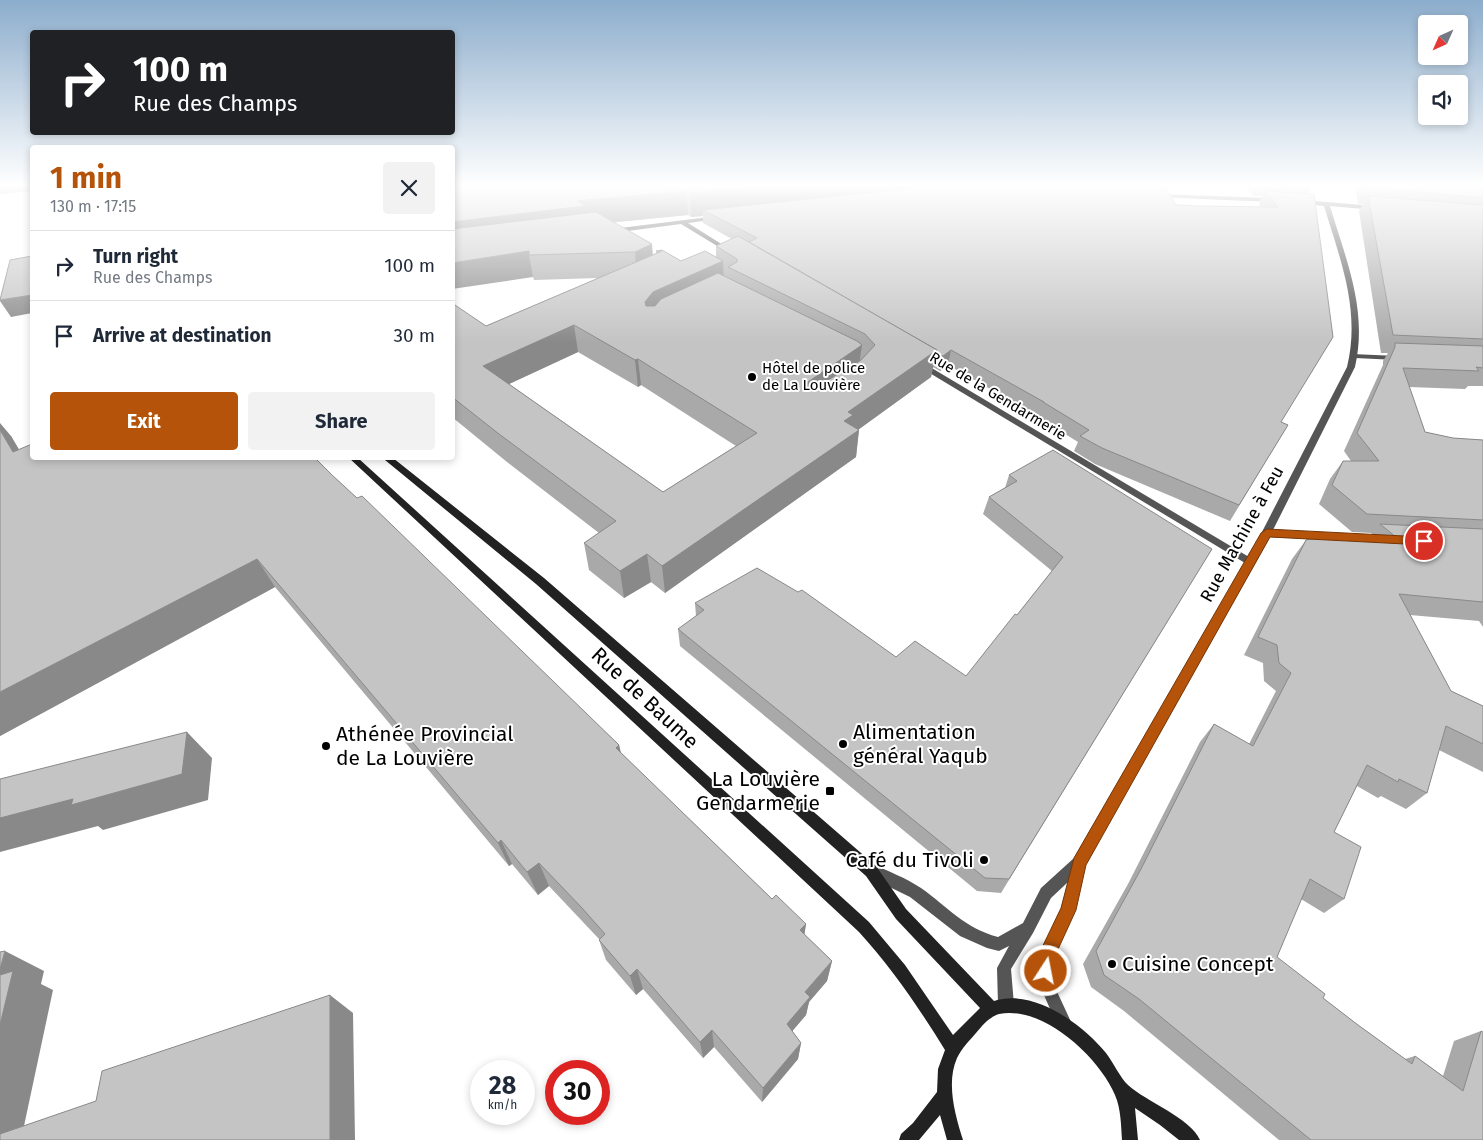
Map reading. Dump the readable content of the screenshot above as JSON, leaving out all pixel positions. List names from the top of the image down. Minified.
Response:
{"streets":{"main road":["Rue de Baume"],"street":["Rue de la Gendarmerie","Rue Machine à Feu"]},"crossings":[["Rue de la Gendarmerie","Rue Machine à Feu"]],"places":{"other":["Hôtel de police de La Louvière","Alimentation général Yaqub","Athénée Provincial de La Louvière","Café du Tivoli","Cuisine Concept"],"transit":["La Louvière Gendarmerie"]},"north":"bottom left","page":{"turn":["100 m","Rue des Champs"],"heading":["1 min","130 m · 17:15"],"list":[{"name":"Turn right","note":"Rue des Champs","value":"100 m"},{"name":"Arrive at destination","value":"30 m"}],"buttons":["Exit","Share"],"speed":"28 km/h","limit":"30"}}
